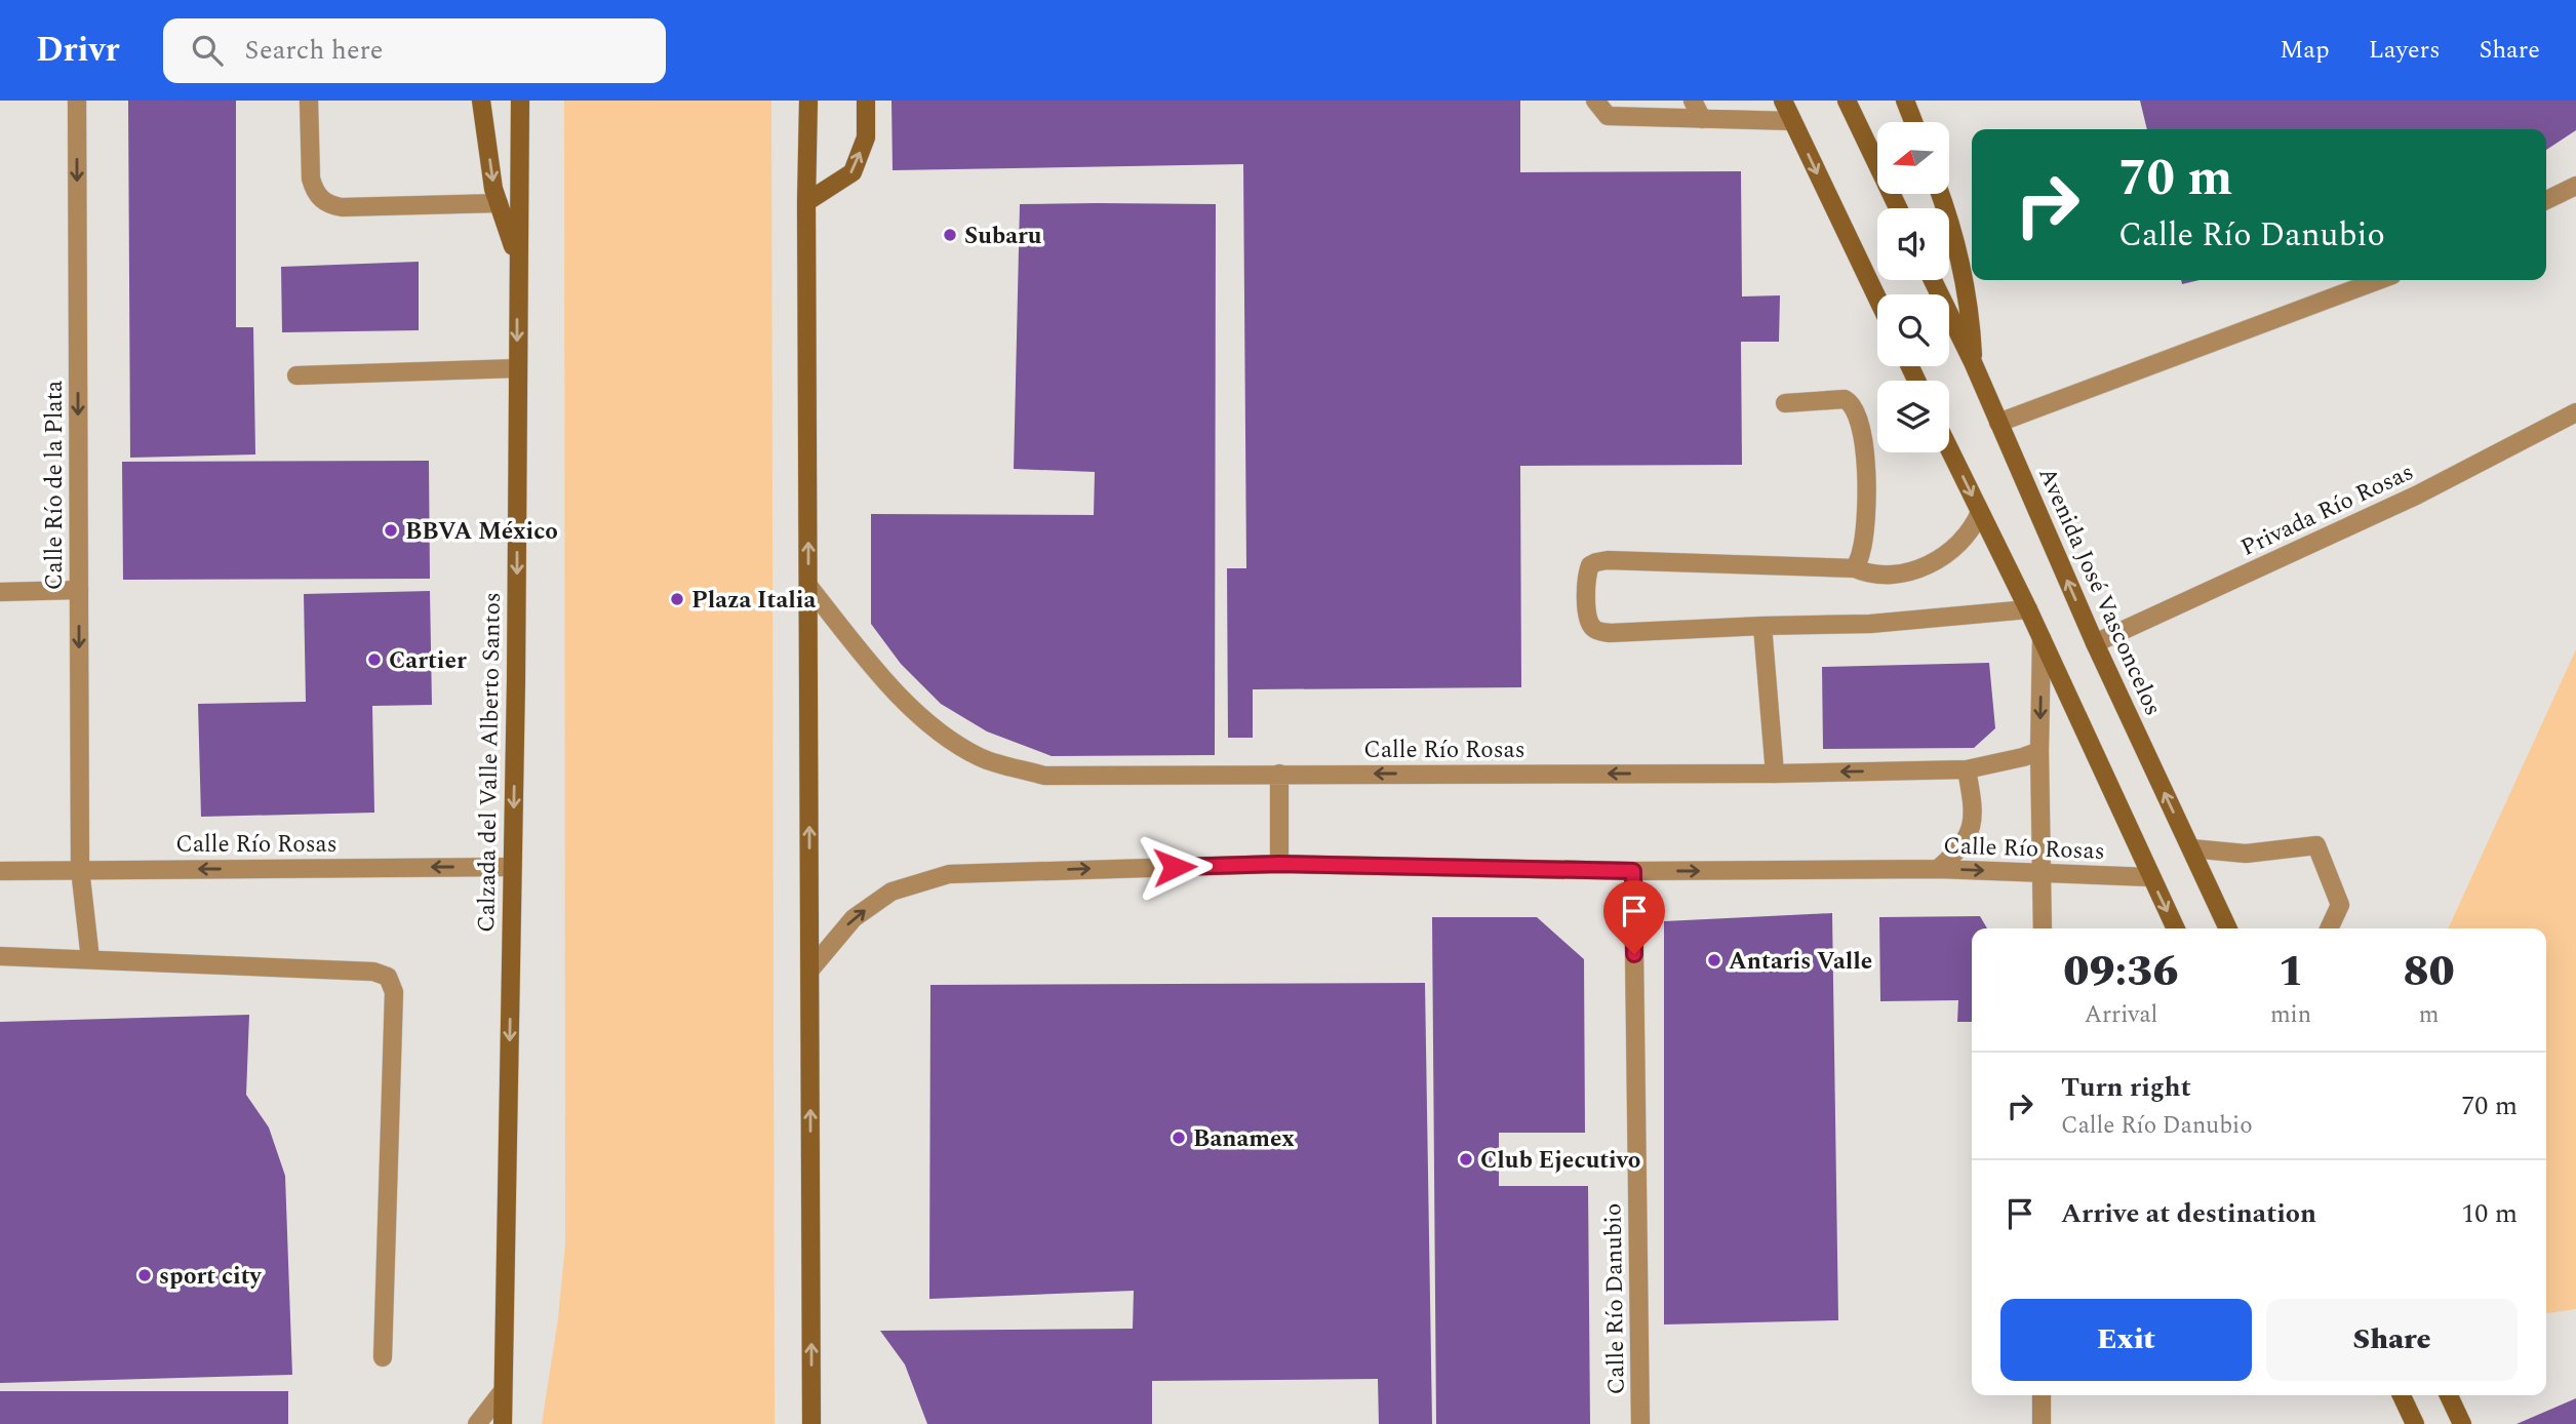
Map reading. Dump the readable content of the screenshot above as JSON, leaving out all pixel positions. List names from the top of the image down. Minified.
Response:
{"streets":{"main road":["Avenida José Vasconcelos","Calzada del Valle Alberto Santos"],"street":["Calle Río de la Plata","Privada Río Rosas","Calle Río Rosas","Calle Río Danubio"]},"crossings":[["Calle Río de la Plata","Calle Río Rosas"],["Privada Río Rosas","Avenida José Vasconcelos"],["Calle Río Rosas","Calzada del Valle Alberto Santos"],["Calle Río Rosas","Calle Río Danubio"]],"one_way":["Calle Río de la Plata","Calzada del Valle Alberto Santos"],"places":["Subaru","BBVA México","Plaza Italia","Cartier","Antaris Valle","Banamex","Club Ejecutivo","sport city"],"north":"left","page":{"header":"Drivr","search":"Search here","nav":["Map","Layers","Share"],"turn":["70 m","Calle Río Danubio"],"eta":["09:36","Arrival","1","min","80","m"],"list":[{"name":"Turn right","note":"Calle Río Danubio","value":"70 m"},{"name":"Arrive at destination","value":"10 m"}],"buttons":["Exit","Share"]}}
